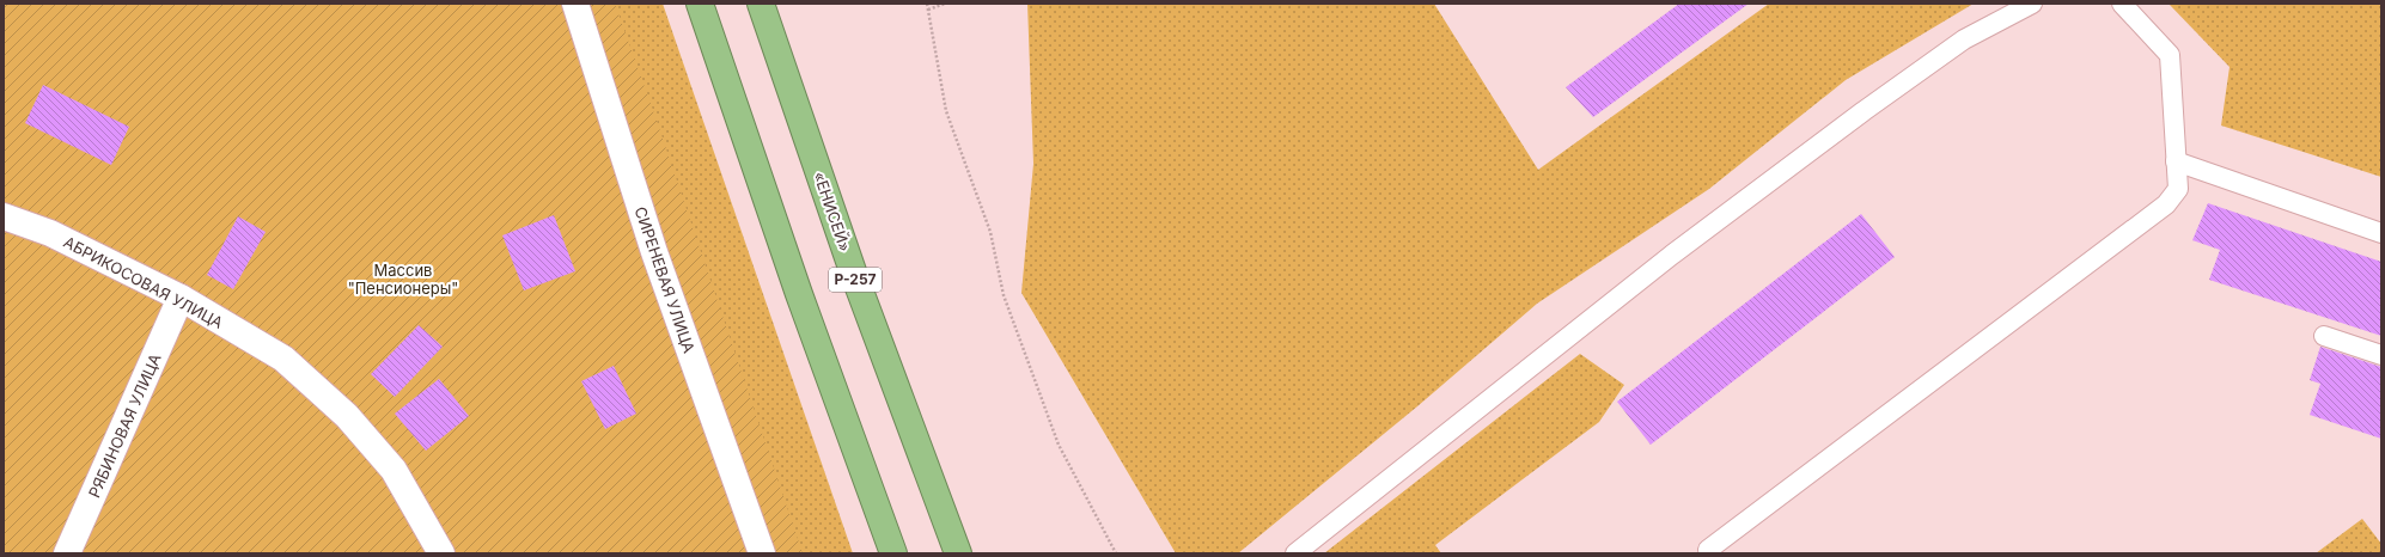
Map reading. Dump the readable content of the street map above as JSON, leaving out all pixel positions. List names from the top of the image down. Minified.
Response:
{"streets":{"highway":["«ЕНИСЕЙ»","Р-257"],"street":["СИРЕНЕВАЯ УЛИЦА","АБРИКОСОВАЯ УЛИЦА","РЯБИНОВАЯ УЛИЦА"]},"crossings":[["АБРИКОСОВАЯ УЛИЦА","РЯБИНОВАЯ УЛИЦА"]],"parks":["Массив \"Пенсионеры\""]}
